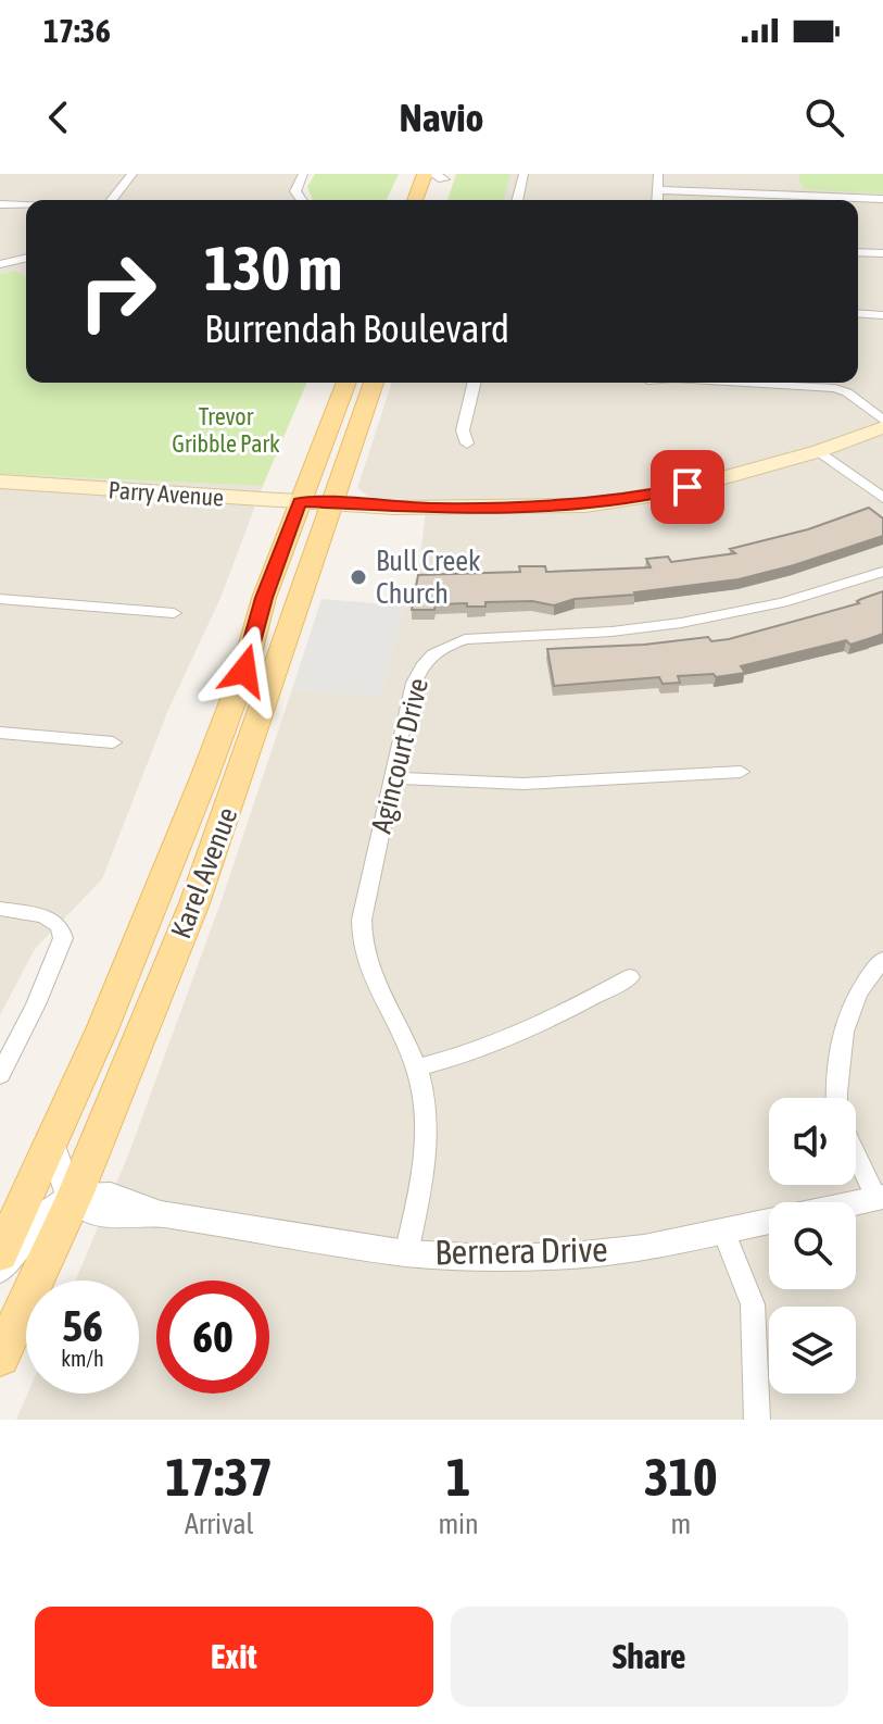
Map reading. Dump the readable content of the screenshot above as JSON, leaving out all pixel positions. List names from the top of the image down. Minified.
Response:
{"streets":{"main road":["Parry Avenue","Karel Avenue"],"street":["Agincourt Drive","Bernera Drive"]},"crossings":[["Parry Avenue","Karel Avenue"],["Agincourt Drive","Bernera Drive"],["Karel Avenue","Bernera Drive"]],"parks":["Trevor Gribble Park"],"places":["Bull Creek Church"],"page":{"status":"17:36","header":"Navio","turn":["130 m","Burrendah Boulevard"],"speed":"56 km/h","limit":"60","eta":["17:37","Arrival","1","min","310","m"],"buttons":["Exit","Share"]}}
